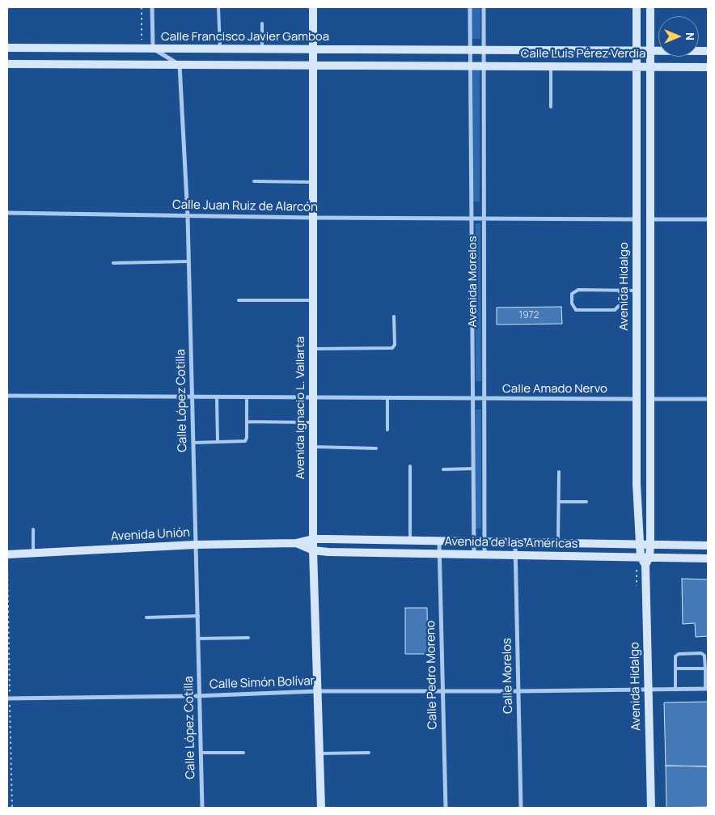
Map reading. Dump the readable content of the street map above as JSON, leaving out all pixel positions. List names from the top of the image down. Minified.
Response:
{"streets":{"main road":["Calle Francisco Javier Gamboa","Calle Luis Pérez Verdia","Avenida Hidalgo","Avenida Ignacio L. Vallarta","Avenida Unión","Avenida de las Américas"],"street":["Calle Juan Ruiz de Alarcón","Avenida Morelos","Calle Amado Nervo","Calle López Cotilla","Calle Pedro Moreno","Calle Morelos","Calle Simón Bolívar"]},"crossings":[["Calle Francisco Javier Gamboa","Calle Luis Pérez Verdia"],["Calle Francisco Javier Gamboa","Avenida Morelos"],["Calle Francisco Javier Gamboa","Avenida Ignacio L. Vallarta"],["Calle Luis Pérez Verdia","Avenida Morelos"],["Calle Luis Pérez Verdia","Avenida Hidalgo"],["Calle Juan Ruiz de Alarcón","Avenida Morelos"],["Calle Juan Ruiz de Alarcón","Avenida Hidalgo"],["Calle Juan Ruiz de Alarcón","Calle López Cotilla"],["Calle Juan Ruiz de Alarcón","Avenida Ignacio L. Vallarta"],["Avenida Morelos","Calle Amado Nervo"],["Avenida Morelos","Avenida de las Américas"],["Avenida Hidalgo","Calle Amado Nervo"],["Avenida Hidalgo","Avenida de las Américas"],["Avenida Hidalgo","Calle Simón Bolívar"],["Calle Amado Nervo","Calle López Cotilla"],["Calle Amado Nervo","Avenida Ignacio L. Vallarta"],["Calle López Cotilla","Avenida Unión"],["Calle López Cotilla","Calle Simón Bolívar"],["Avenida Ignacio L. Vallarta","Avenida Unión"],["Avenida Ignacio L. Vallarta","Avenida de las Américas"],["Avenida Ignacio L. Vallarta","Calle Simón Bolívar"],["Avenida Unión","Avenida de las Américas"],["Avenida de las Américas","Calle Pedro Moreno"],["Avenida de las Américas","Calle Morelos"],["Calle Pedro Moreno","Calle Simón Bolívar"],["Calle Morelos","Calle Simón Bolívar"]],"house_numbers":["1972"],"north":"right"}
